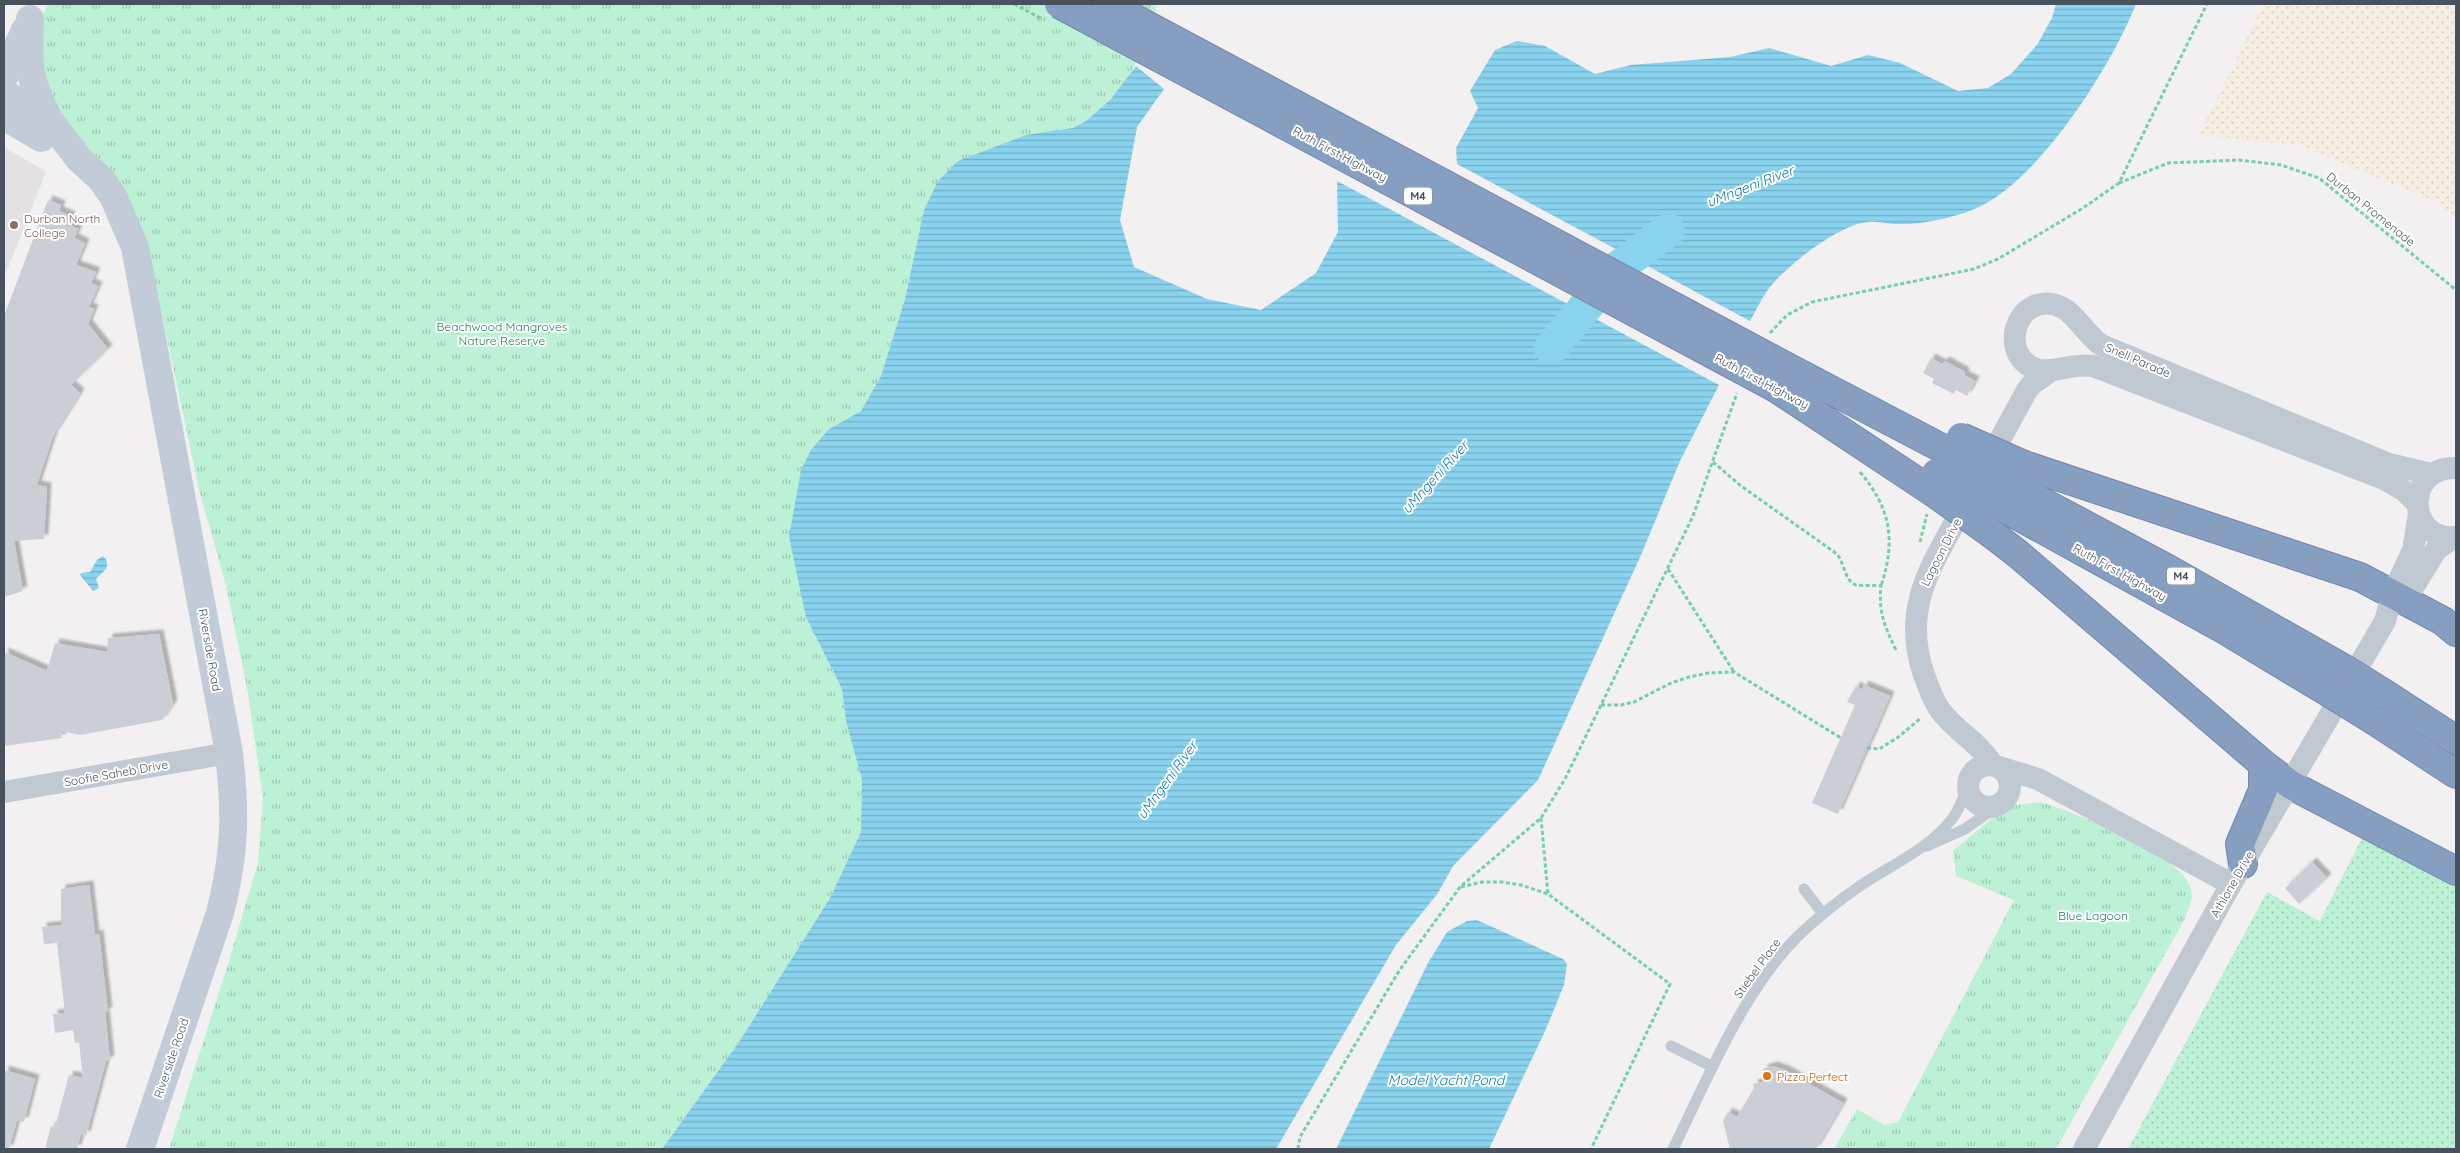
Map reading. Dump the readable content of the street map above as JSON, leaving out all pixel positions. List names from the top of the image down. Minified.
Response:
{"streets":{"highway":["Ruth First Highway","M4"],"main road":["Riverside Road"],"street":["Snell Parade","Lagoon Drive","Soofie Saheb Drive","Athlone Drive"],"lane":["Stiebel Place"],"path":["Durban Promenade"]},"crossings":[["Snell Parade","Lagoon Drive"],["Snell Parade","Athlone Drive"],["Lagoon Drive","Stiebel Place"],["Riverside Road","Soofie Saheb Drive"]],"water":["uMngeni River","Model Yacht Pond"],"parks":["Beachwood Mangroves Nature Reserve","Blue Lagoon"],"places":["Durban North College","Pizza Perfect"]}
